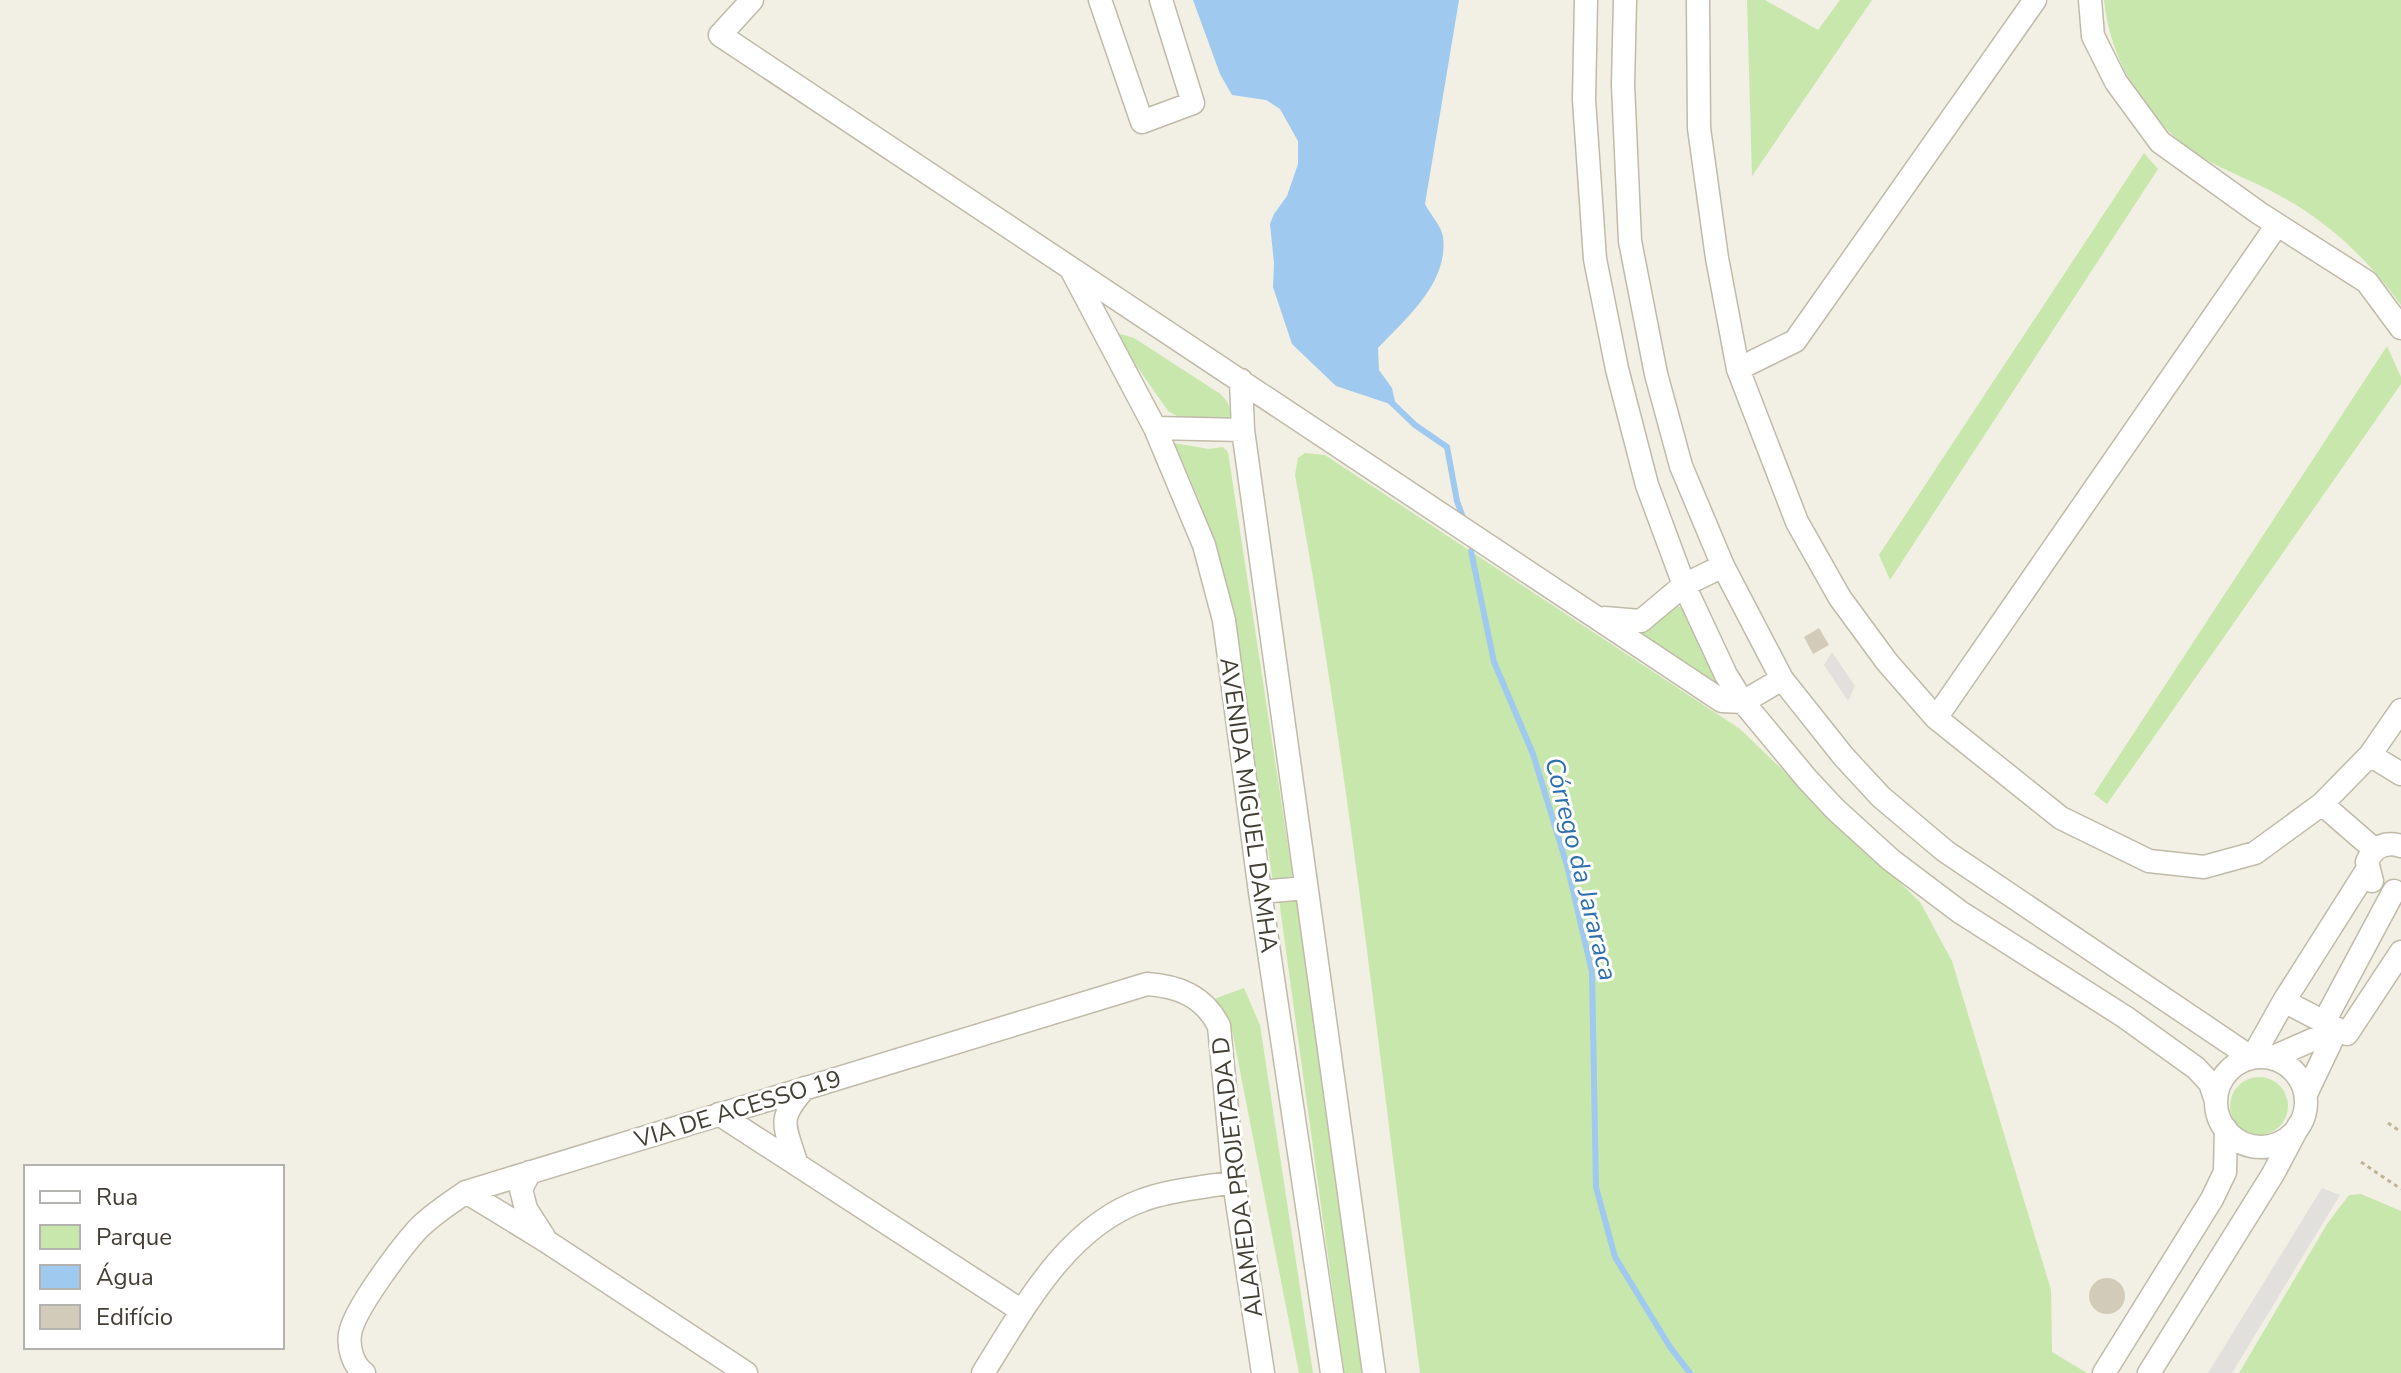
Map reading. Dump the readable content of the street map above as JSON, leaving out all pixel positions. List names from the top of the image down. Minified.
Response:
{"streets":{"street":["AVENIDA MIGUEL DAMHA","VIA DE ACESSO 19","ALAMEDA PROJETADA D"]},"crossings":[["VIA DE ACESSO 19","ALAMEDA PROJETADA D"]],"water":["Córrego da Jararaca"],"legend":["Rua","Parque","Água","Edifício"]}
